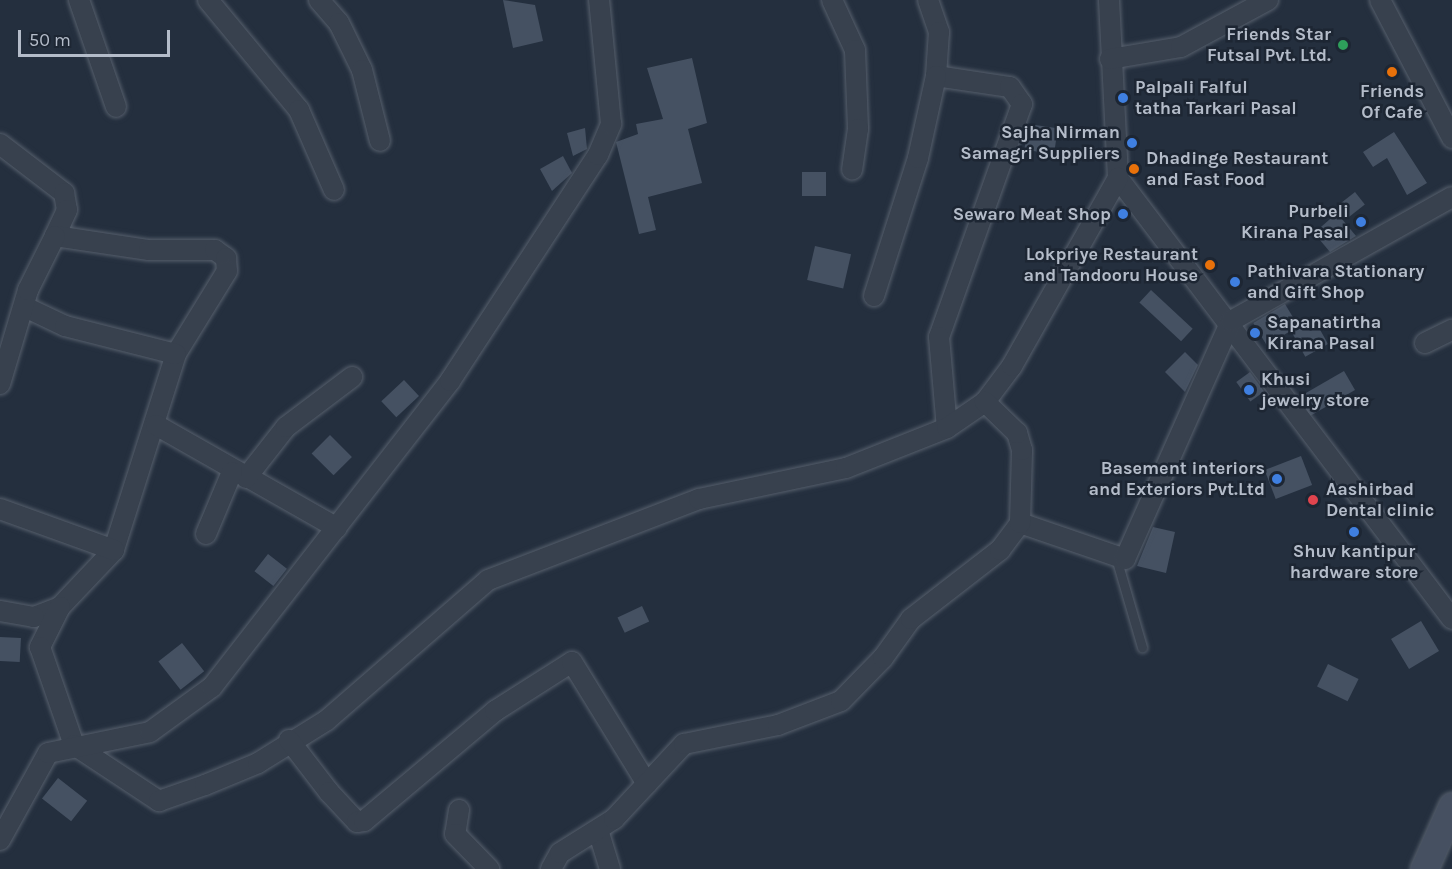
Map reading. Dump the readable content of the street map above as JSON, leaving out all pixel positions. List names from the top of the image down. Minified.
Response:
{"places":["Friends Star Futsal Pvt. Ltd.","Friends Of Cafe","Palpali Falful tatha Tarkari Pasal","Sajha Nirman Samagri Suppliers","Dhadinge Restaurant and Fast Food","Sewaro Meat Shop","Purbeli Kirana Pasal","Lokpriye Restaurant and Tandooru House","Pathivara Stationary and Gift Shop","Sapanatirtha Kirana Pasal","Khusi jewelry store","Basement interiors and Exteriors Pvt.Ltd","Aashirbad Dental clinic","Shuv kantipur hardware store"],"scale_bar":"50 m"}
